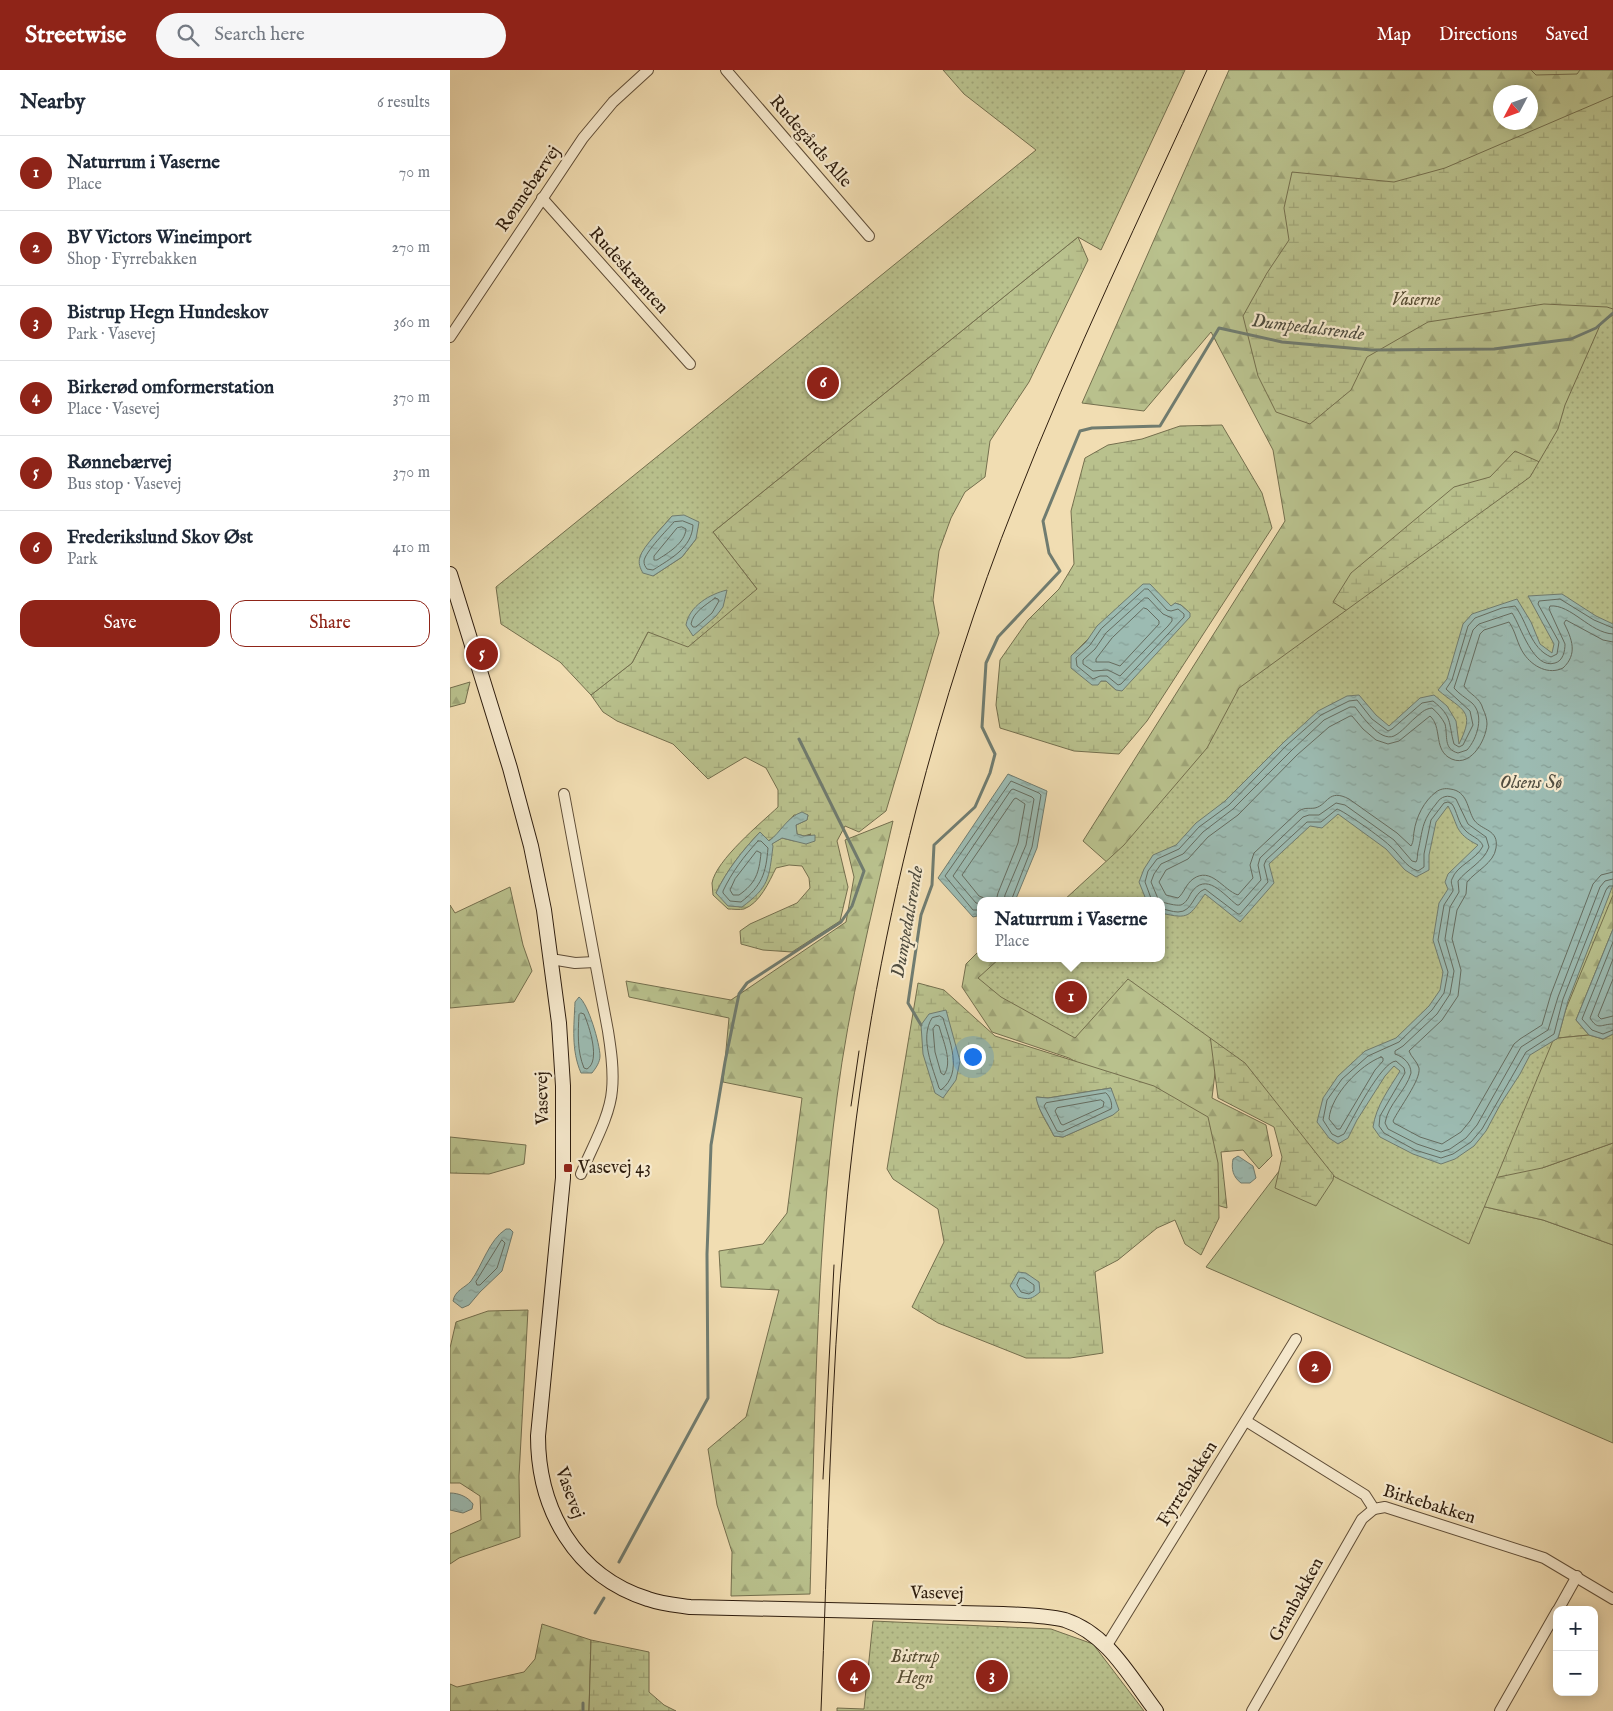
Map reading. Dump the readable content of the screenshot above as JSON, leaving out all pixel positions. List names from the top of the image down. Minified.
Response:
{"streets":{"street":["Rudegårds Alle","Rønnebærvej","Rudeskrænten","Vasevej","Fyrrebakken","Birkebakken","Granbakken"]},"crossings":[["Rønnebærvej","Rudeskrænten"],["Vasevej","Fyrrebakken"],["Fyrrebakken","Birkebakken"],["Birkebakken","Granbakken"]],"water":["Dumpedalsrende","Olsens Sø"],"parks":["Vaserne","Bistrup Hegn"],"places":{"transit":["Vasevej 43"]},"north":"bottom left","page":{"header":"Streetwise","search":"Search here","nav":["Map","Directions","Saved"],"heading":["Nearby","6 results"],"list":[{"mark":"1","name":"Naturrum i Vaserne","note":"Place","value":"70 m"},{"mark":"2","name":"BV Victors Wineimport","note":"Shop · Fyrrebakken","value":"270 m"},{"mark":"3","name":"Bistrup Hegn Hundeskov","note":"Park · Vasevej","value":"360 m"},{"mark":"4","name":"Birkerød omformerstation","note":"Place · Vasevej","value":"370 m"},{"mark":"5","name":"Rønnebærvej","note":"Bus stop · Vasevej","value":"370 m"},{"mark":"6","name":"Frederikslund Skov Øst","note":"Park","value":"410 m"}],"pins":["6","5","1","2","3","4"],"buttons":["Save","Share"],"popup":["Naturrum i Vaserne","Place"],"map_buttons":["+","−"]}}
